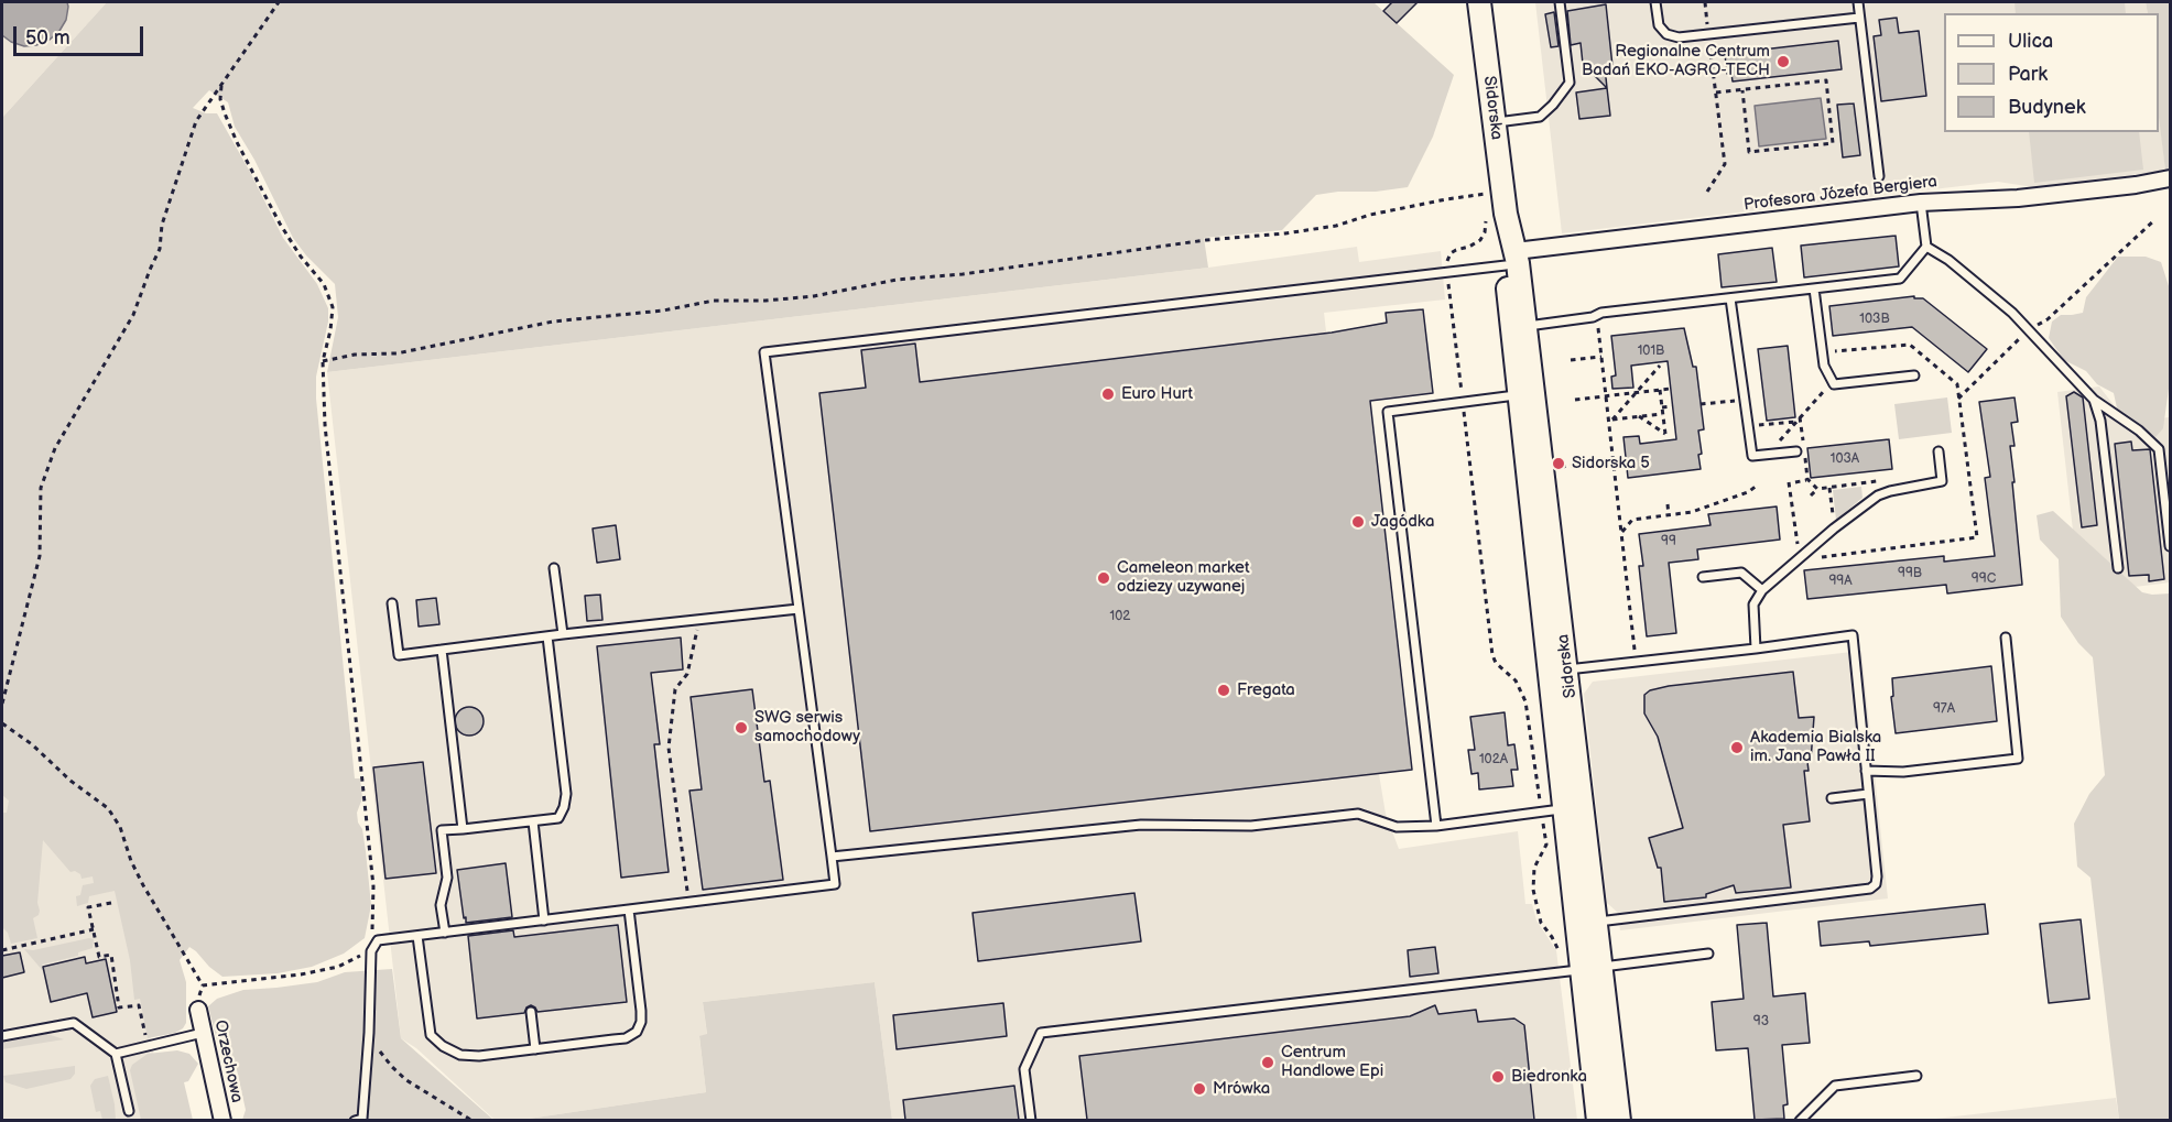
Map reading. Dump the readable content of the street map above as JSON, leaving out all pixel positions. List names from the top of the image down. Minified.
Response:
{"streets":{"street":["Sidorska","Profesora Józefa Bergiera","Orzechowa"]},"crossings":[["Sidorska","Profesora Józefa Bergiera"]],"places":["Regionalne Centrum Badań EKO-AGRO-TECH","Euro Hurt","Sidorska 5","Jagódka","Cameleon market odziezy uzywanej","Fregata","SWG serwis samochodowy","Akademia Bialska im. Jana Pawła II","Centrum Handlowe Epi","Biedronka","Mrówka"],"house_numbers":["103B","101B","103A","99","99B","99C","99A","102","97A","102A","93"],"legend":["Ulica","Park","Budynek"],"scale_bar":"50 m"}
